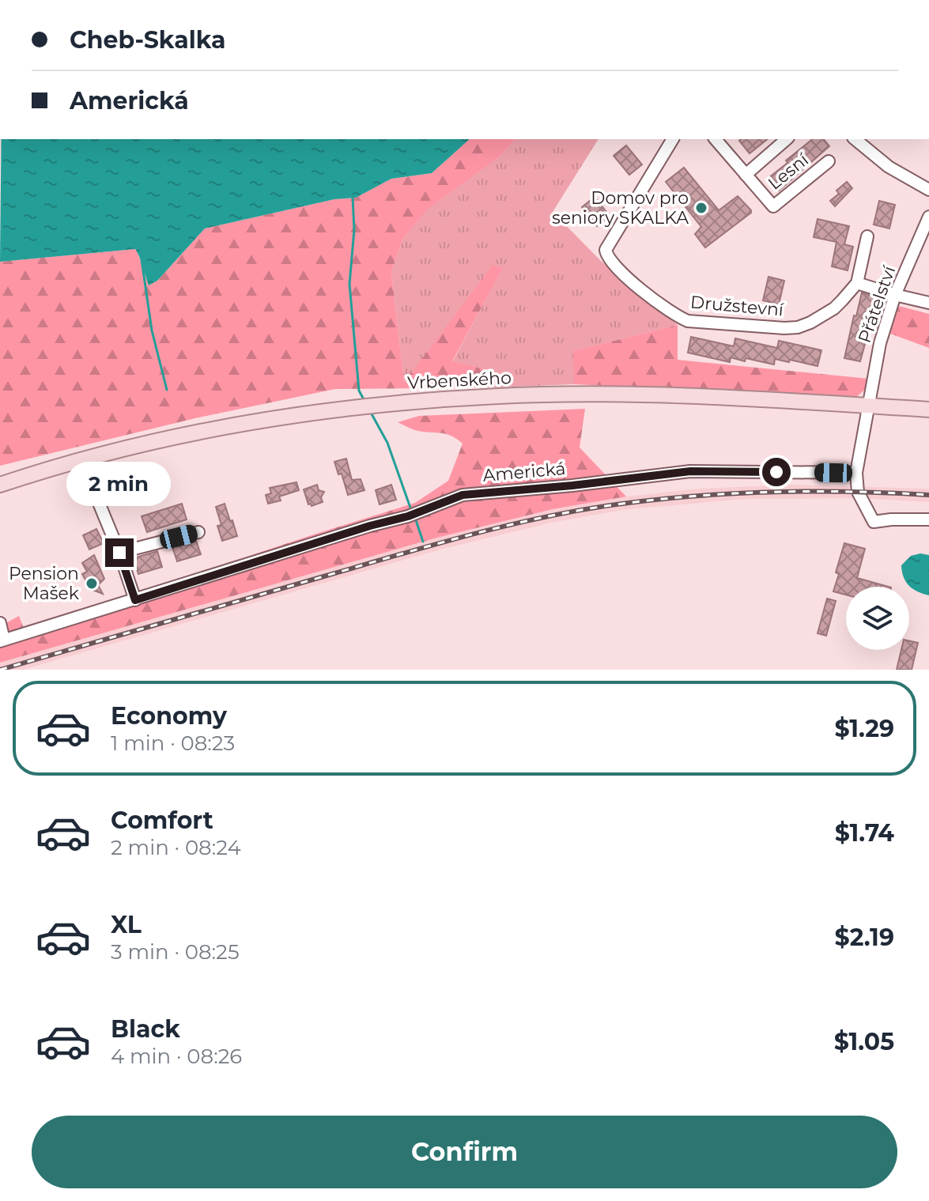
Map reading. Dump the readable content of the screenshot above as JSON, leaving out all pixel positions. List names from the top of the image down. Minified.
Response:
{"streets":{"main road":["Vrbenského"],"street":["Lesní","Přátelství","Družstevní","Americká"]},"crossings":[["Přátelství","Vrbenského"],["Přátelství","Americká"]],"places":["Domov pro seniory SKALKA","Pension Mašek"],"page":{"banner":["Cheb-Skalka","Americká"],"bubble":"2 min","list":[{"name":"Economy","note":"1 min · 08:23","value":"$1.29"},{"name":"Comfort","note":"2 min · 08:24","value":"$1.74"},{"name":"XL","note":"3 min · 08:25","value":"$2.19"},{"name":"Black","note":"4 min · 08:26","value":"$1.05"}],"buttons":"Confirm"}}
